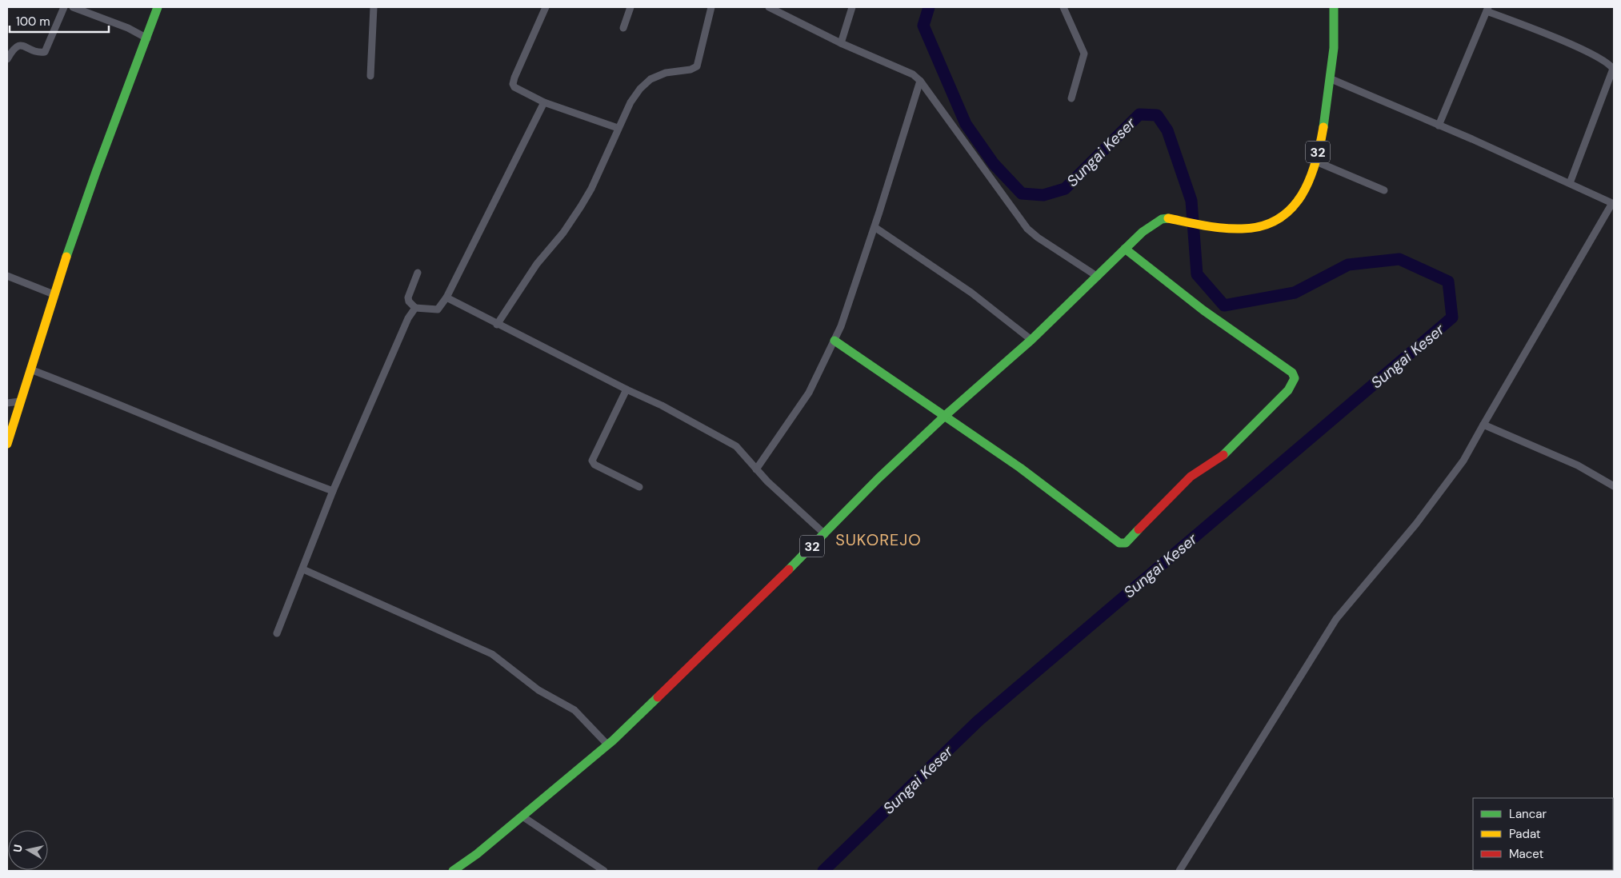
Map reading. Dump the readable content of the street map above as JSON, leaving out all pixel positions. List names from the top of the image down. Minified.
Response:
{"streets":{"main road":["32"]},"districts":["SUKOREJO"],"water":["Sungai Keser"],"legend":["Lancar","Padat","Macet"],"scale_bar":"100 m","north":"left"}
